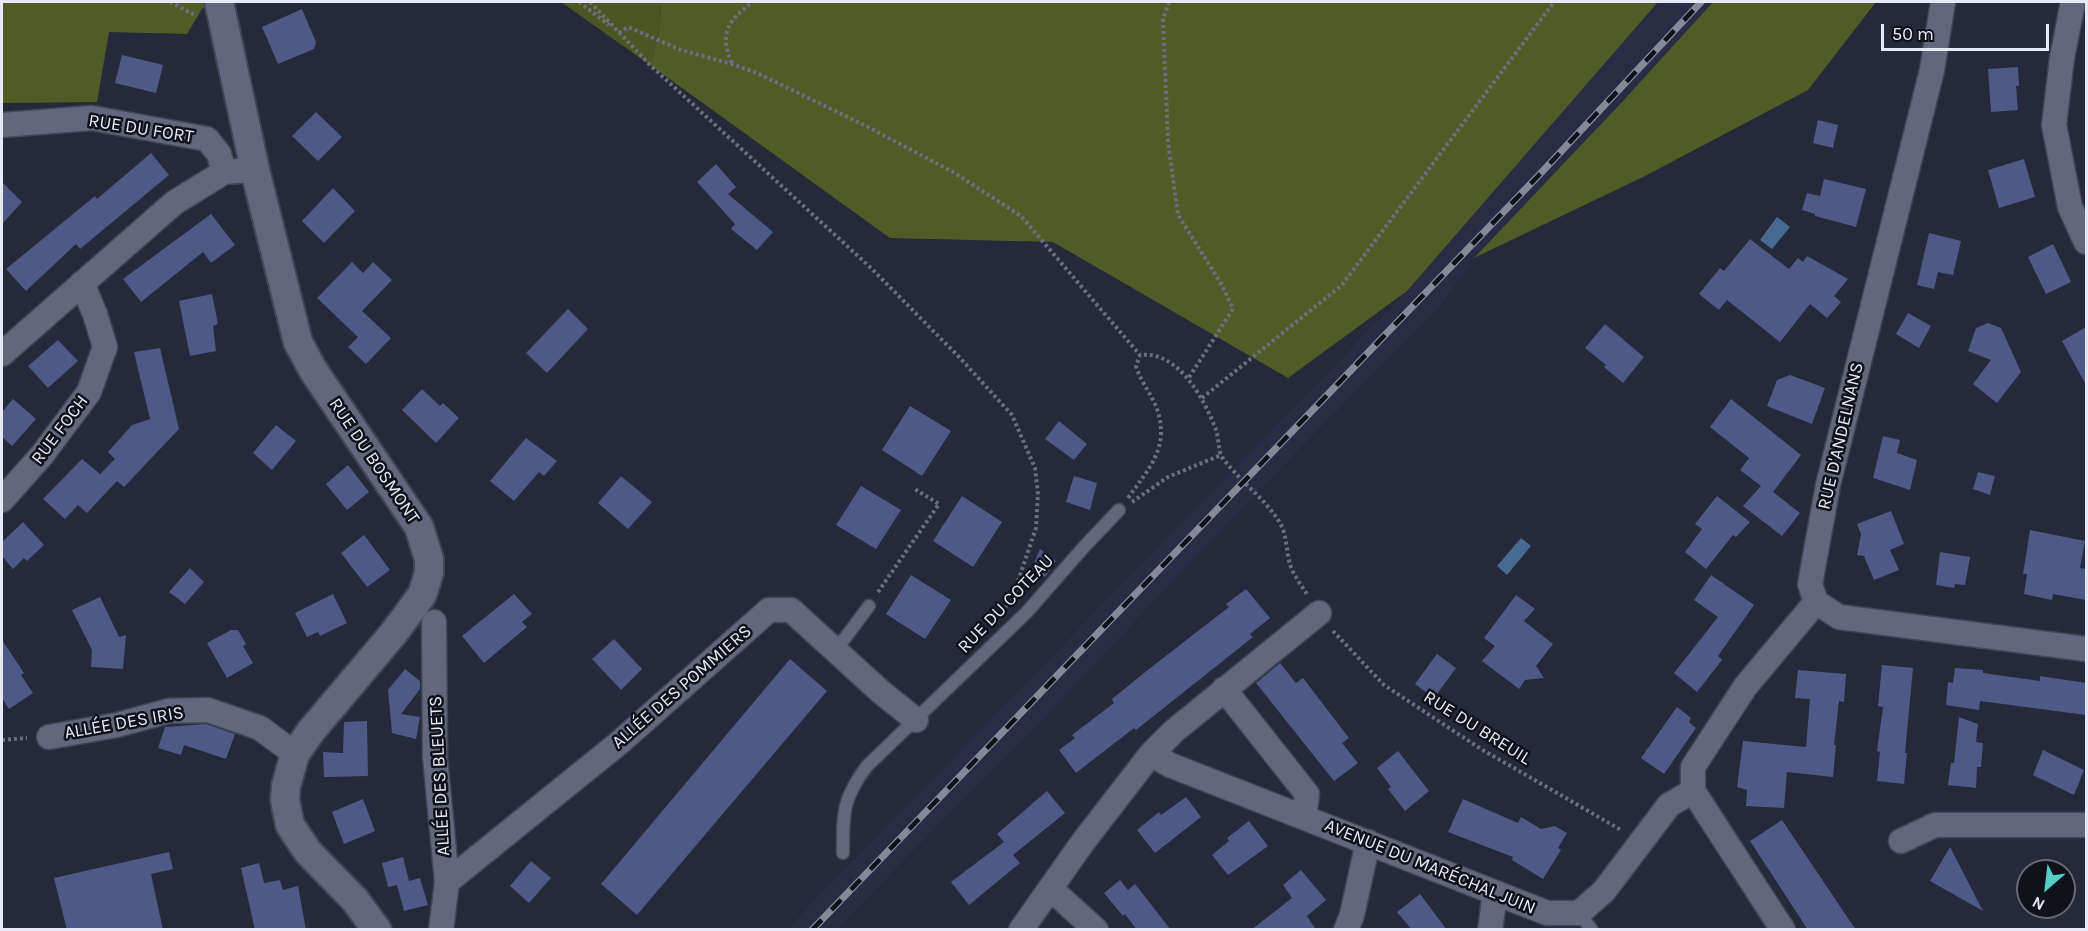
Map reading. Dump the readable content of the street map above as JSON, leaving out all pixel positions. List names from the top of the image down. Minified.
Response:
{"streets":{"street":["RUE DU FORT","RUE FOCH","RUE D'ANDELNANS","RUE DU BOSMONT","ALLÉE DES POMMIERS","ALLÉE DES IRIS","ALLÉE DES BLEUETS","AVENUE DU MARÉCHAL JUIN"],"lane":["RUE DU COTEAU"],"path":["RUE DU BREUIL"]},"crossings":[["RUE DU BOSMONT","ALLÉE DES IRIS"],["RUE DU COTEAU","ALLÉE DES POMMIERS"],["ALLÉE DES POMMIERS","ALLÉE DES BLEUETS"],["RUE DU BREUIL","AVENUE DU MARÉCHAL JUIN"]],"scale_bar":"50 m","north":"bottom left"}
